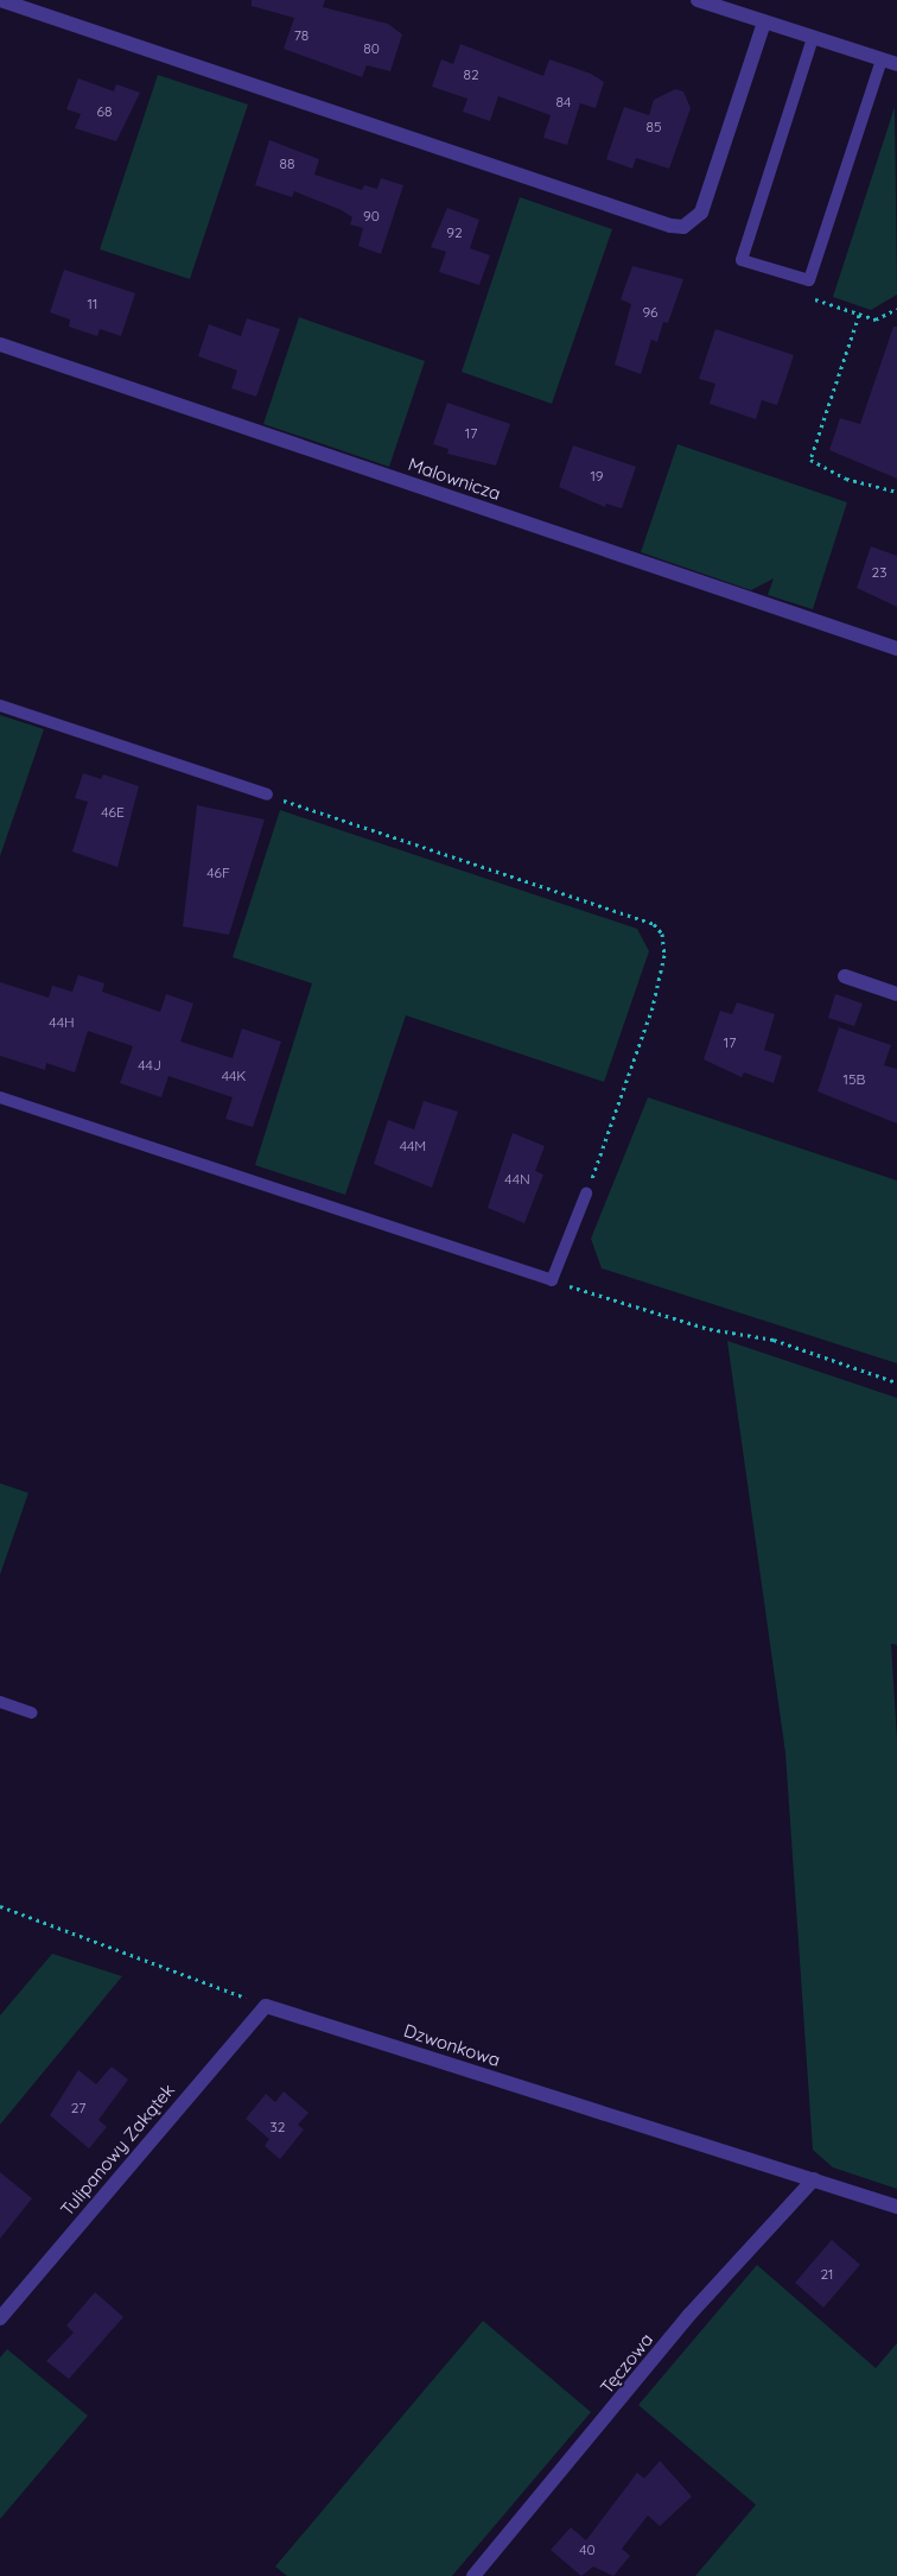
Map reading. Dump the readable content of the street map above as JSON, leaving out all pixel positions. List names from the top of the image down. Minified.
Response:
{"streets":{"street":["Malownicza","Dzwonkowa","Tulipanowy Zakątek","Tęczowa"]},"crossings":[["Dzwonkowa","Tulipanowy Zakątek"],["Dzwonkowa","Tęczowa"]],"house_numbers":["78","80","82","84","68","85","88","90","92","11","96","17","19","23","46E","46F","44H","17","44J","44K","15B","44M","44N","27","32","21","40"]}
